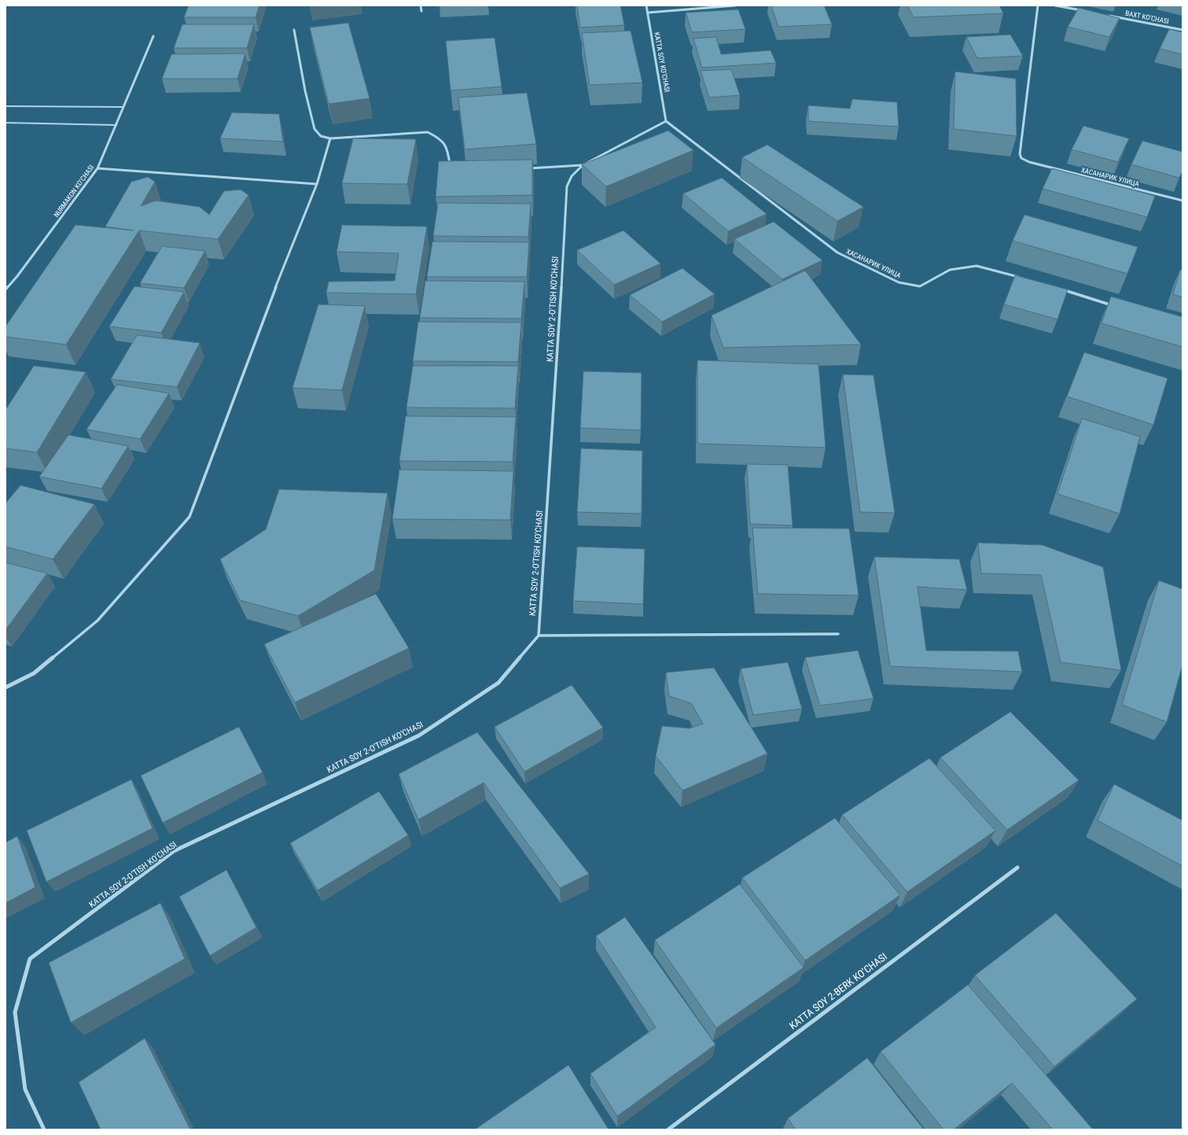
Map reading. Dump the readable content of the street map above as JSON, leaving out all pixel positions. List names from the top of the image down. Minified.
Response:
{"streets":{"street":["BAXT KO'CHASI","KATTA SOY KO'CHASI","ХАСАНАРИК УЛИЦА","NURMAKON KO'CHASI","KATTA SOY 2-O'TISH KO'CHASI","KATTA SOY 2-BERK KO'CHASI"]},"crossings":[["KATTA SOY KO'CHASI","ХАСАНАРИК УЛИЦА"],["KATTA SOY KO'CHASI","KATTA SOY 2-O'TISH KO'CHASI"],["ХАСАНАРИК УЛИЦА","KATTA SOY 2-O'TISH KO'CHASI"]]}
